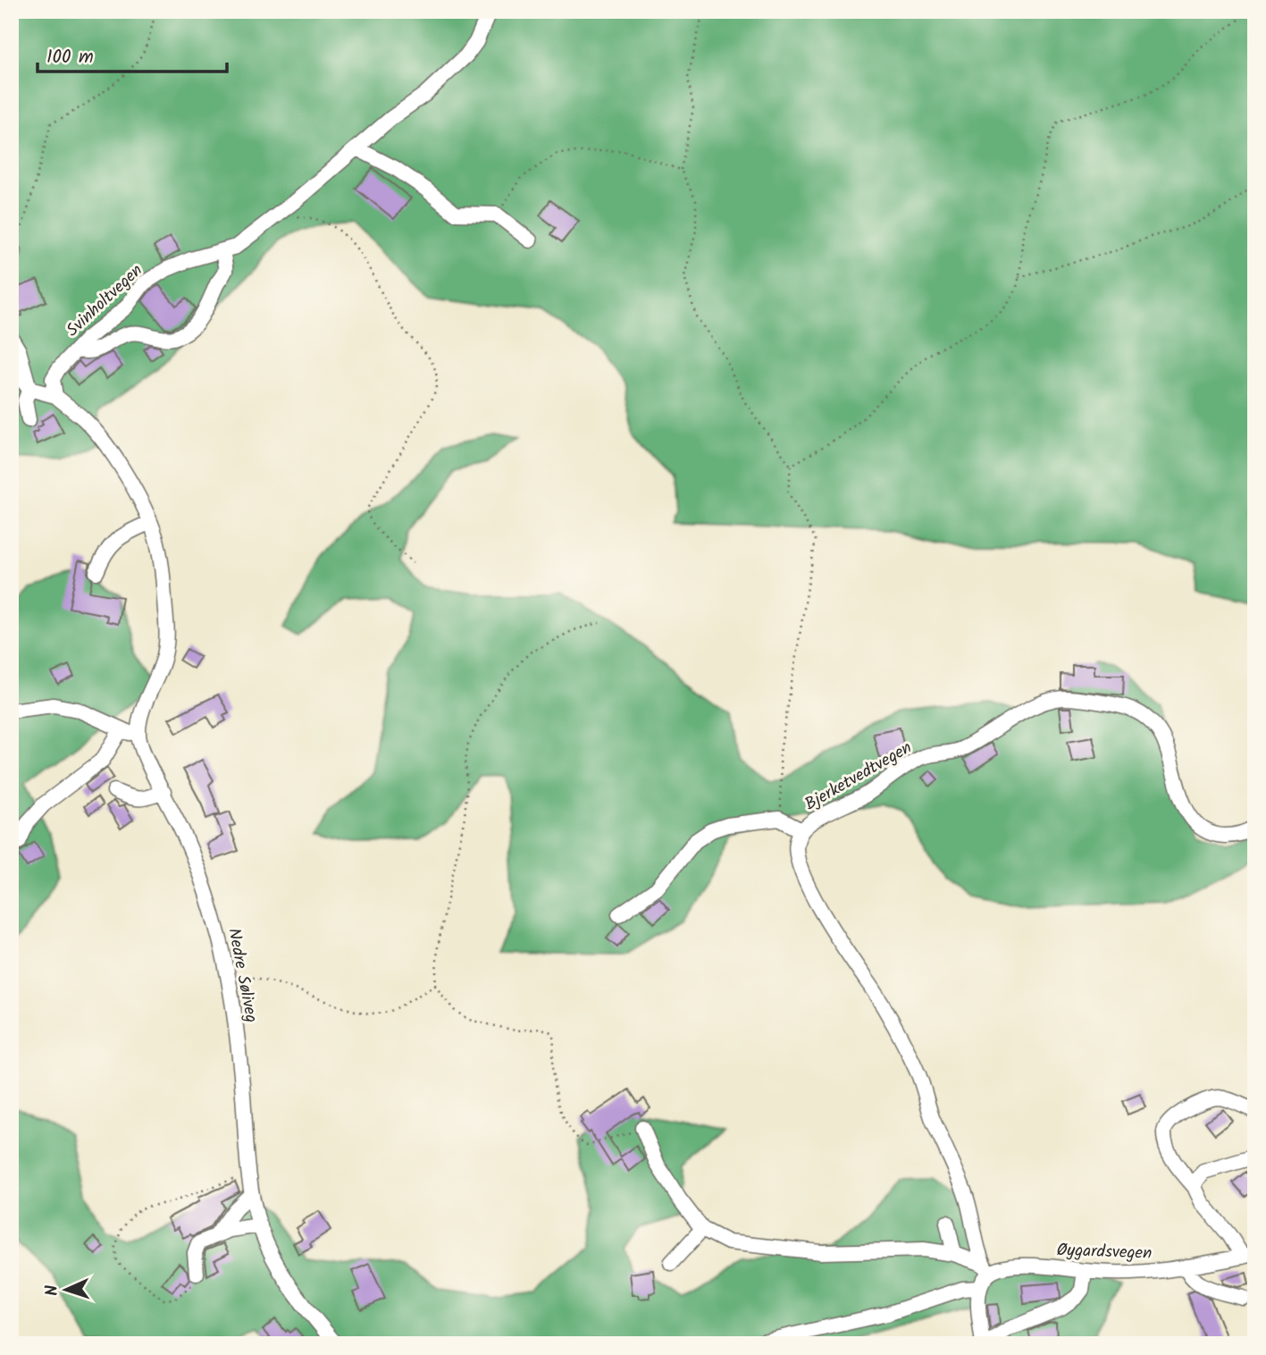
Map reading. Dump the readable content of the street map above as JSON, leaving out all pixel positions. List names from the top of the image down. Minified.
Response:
{"streets":{"street":["Svinholtvegen","Bjerketvedtvegen","Nedre Søliveg","Øygardsvegen"]},"scale_bar":"100 m","north":"left"}
